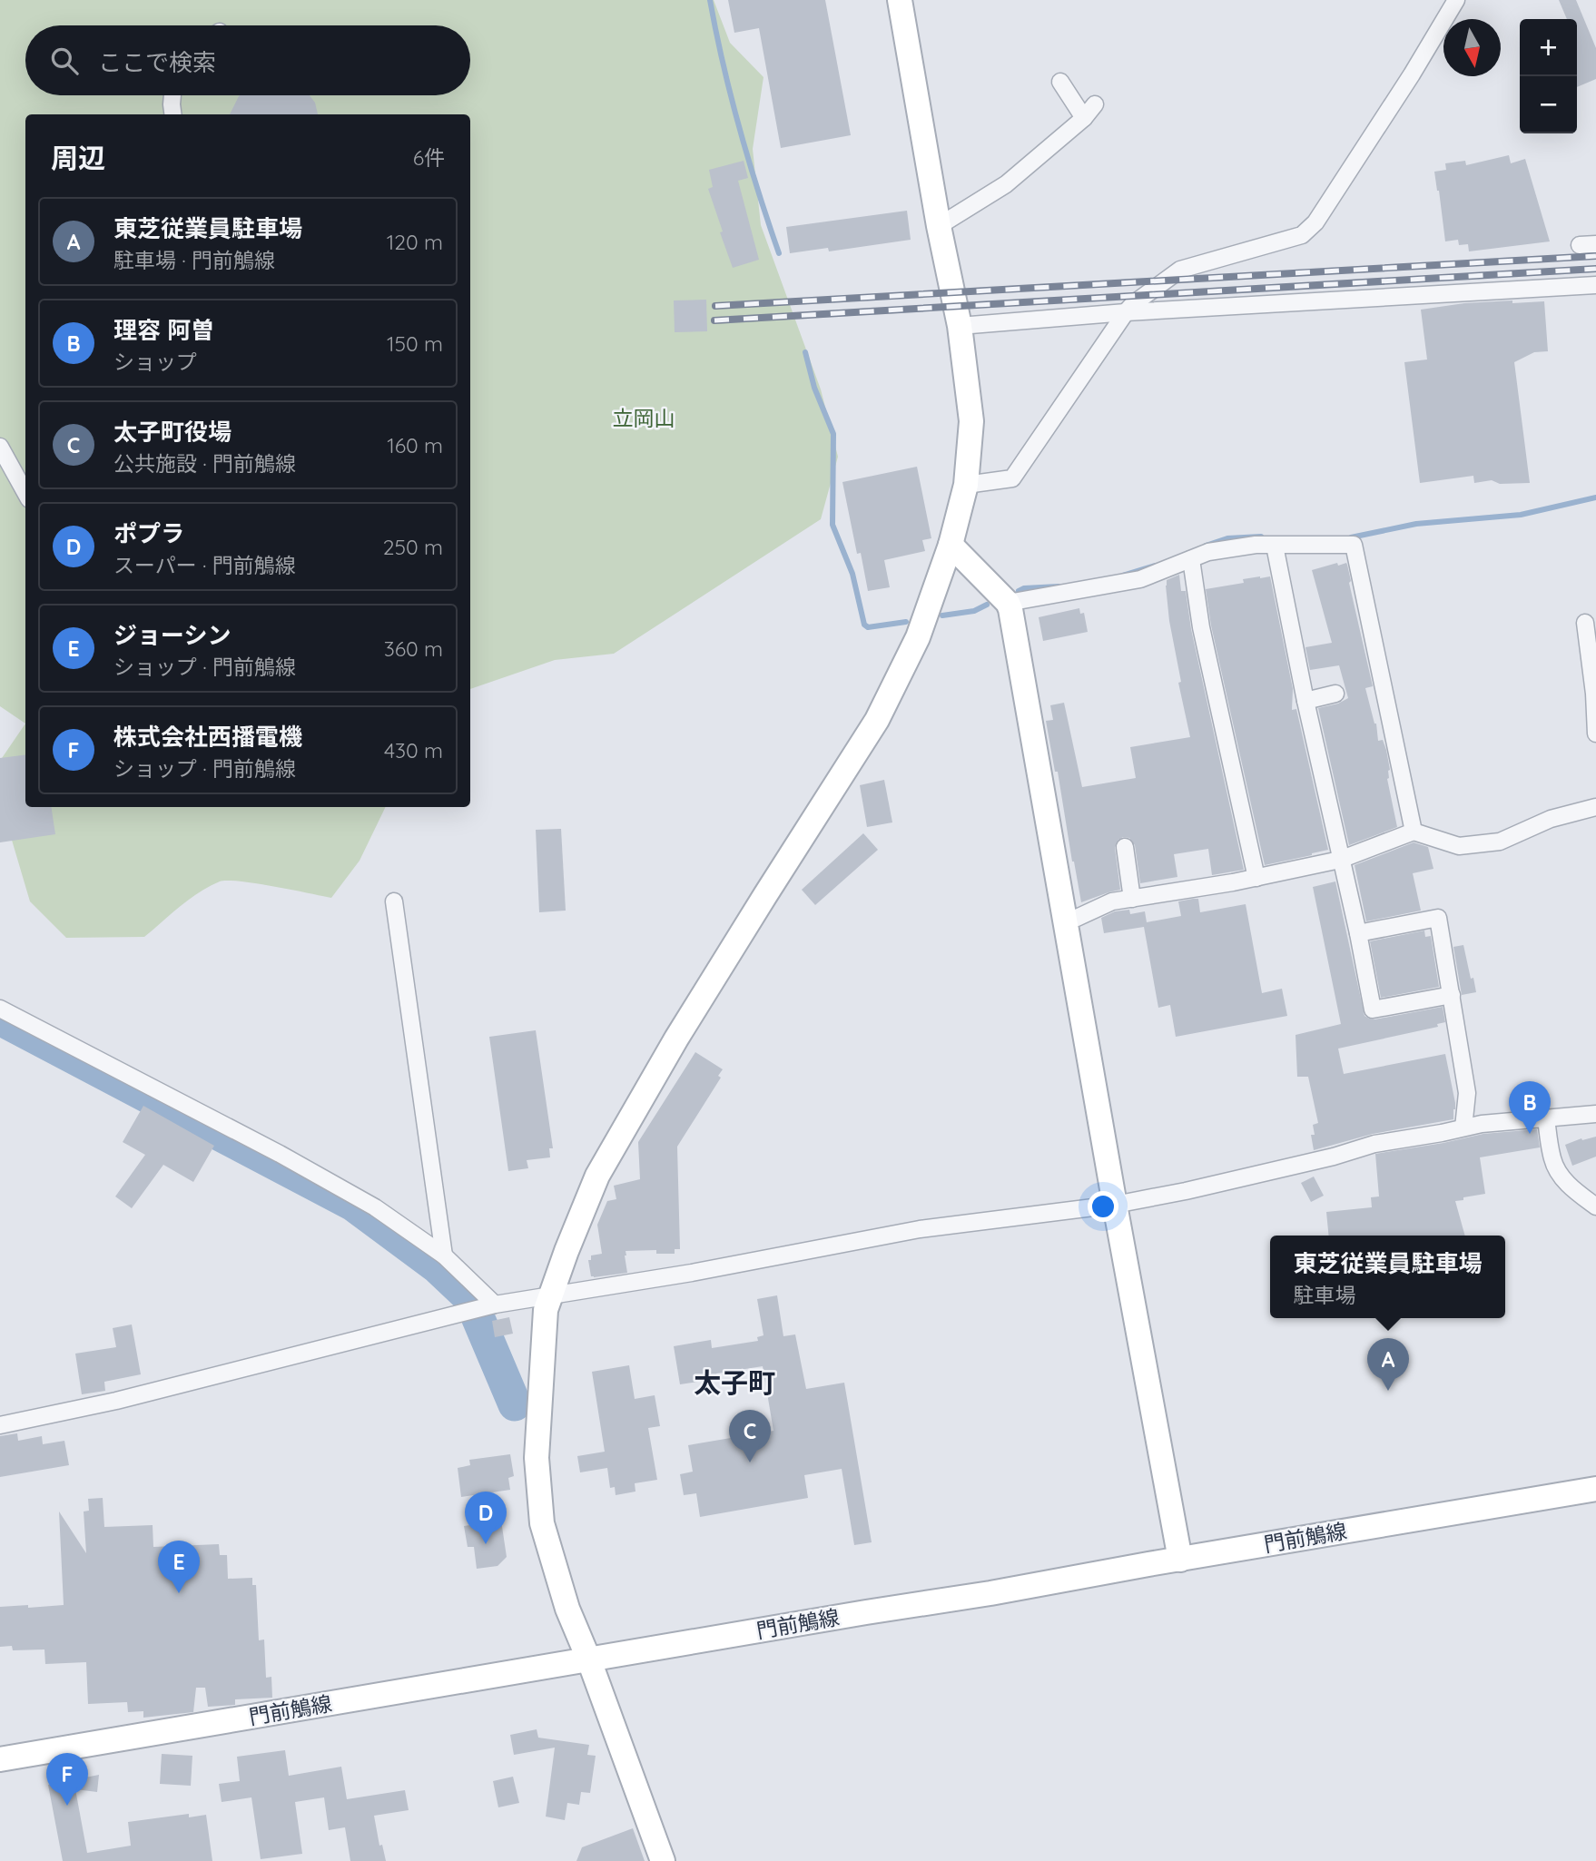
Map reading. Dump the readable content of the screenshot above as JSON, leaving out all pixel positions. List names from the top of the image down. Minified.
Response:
{"streets":{"street":["門前鵤線"]},"districts":["太子町"],"parks":["立岡山"],"north":"bottom","page":{"map_buttons":["+","−"],"search":"ここで検索","heading":["周辺","6件"],"list":[{"mark":"A","name":"東芝従業員駐車場","note":"駐車場 · 門前鵤線","value":"120 m"},{"mark":"B","name":"理容 阿曽","note":"ショップ","value":"150 m"},{"mark":"C","name":"太子町役場","note":"公共施設 · 門前鵤線","value":"160 m"},{"mark":"D","name":"ポプラ","note":"スーパー · 門前鵤線","value":"250 m"},{"mark":"E","name":"ジョーシン","note":"ショップ · 門前鵤線","value":"360 m"},{"mark":"F","name":"株式会社西播電機","note":"ショップ · 門前鵤線","value":"430 m"}],"pins":["B","A","C","D","E","F"],"popup":["東芝従業員駐車場","駐車場"]}}
